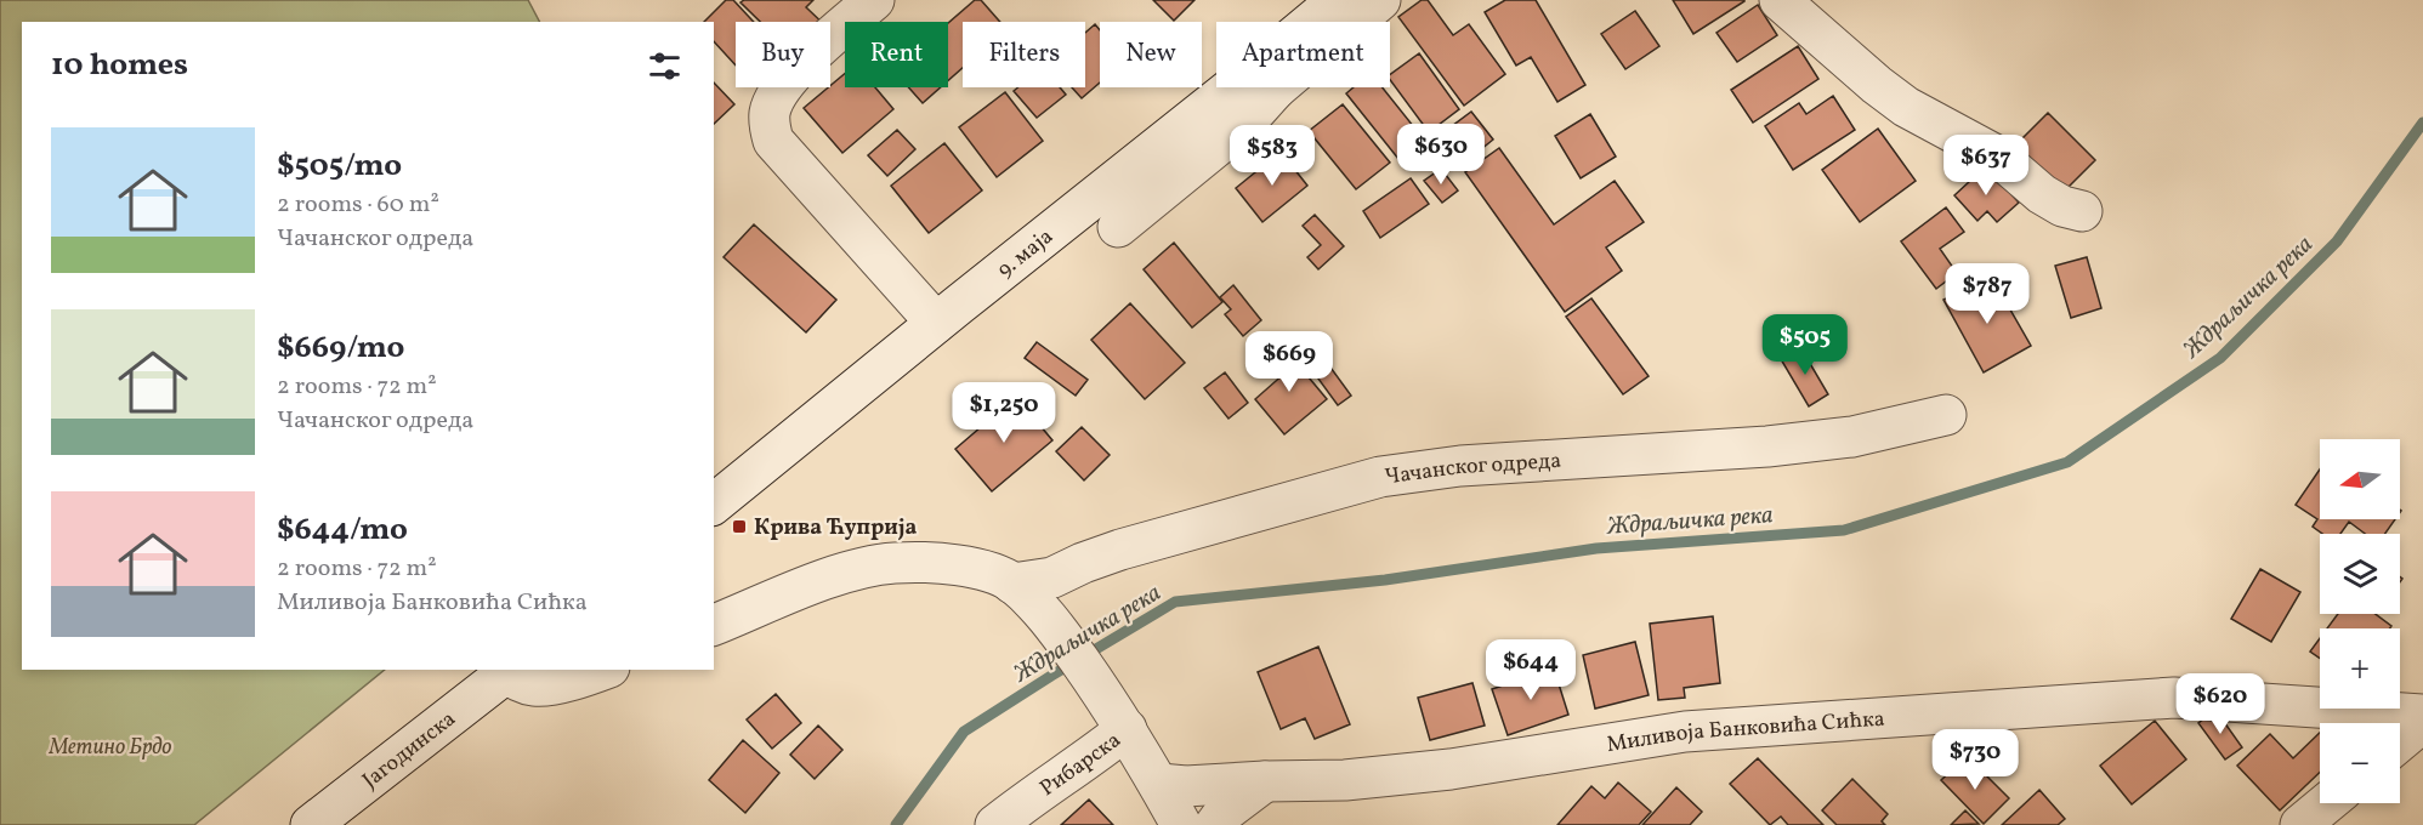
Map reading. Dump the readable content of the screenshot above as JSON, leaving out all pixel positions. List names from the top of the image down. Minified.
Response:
{"streets":{"street":["9. маја","Чачанског одреда","Миливоја Банковића Сићка","Јагодинска","Рибарска"]},"water":["Ждраљичка река"],"parks":["Метино Брдо"],"places":{"transit":["Крива Ћуприја"]},"north":"left","page":{"chip":["Buy","Rent","Filters","New","Apartment"],"heading":"10 homes","list":[{"name":"$505/mo","note":"2 rooms · 60 m² · Чачанског одреда"},{"name":"$669/mo","note":"2 rooms · 72 m² · Чачанског одреда"},{"name":"$644/mo","note":"2 rooms · 72 m² · Миливоја Банковића Сићка"}],"price":["$630","$583","$637","$787","$505","$669","$1,250","$644","$620","$730"],"map_buttons":["+","−"]}}
